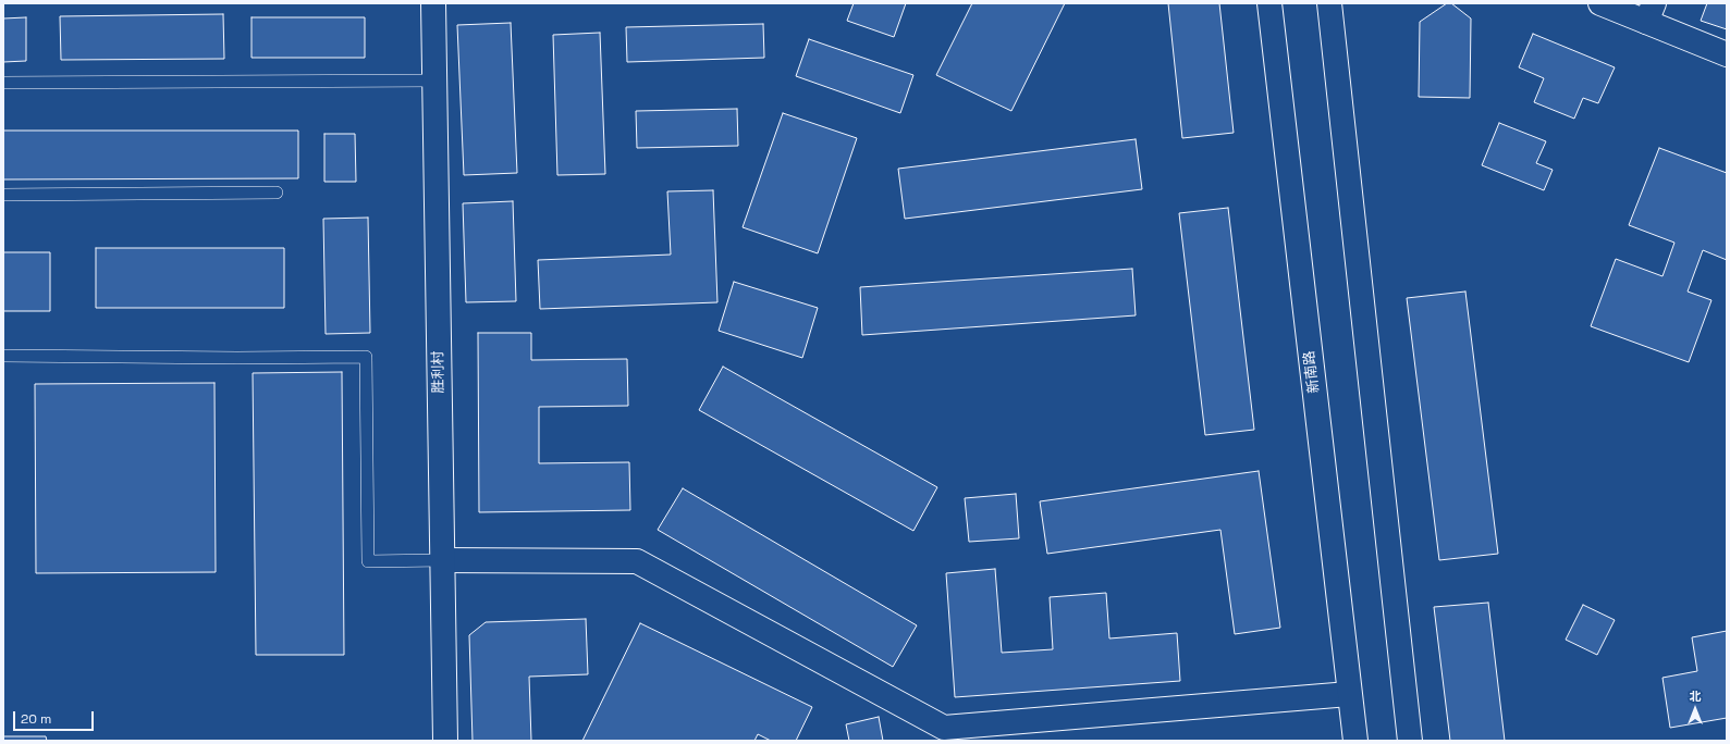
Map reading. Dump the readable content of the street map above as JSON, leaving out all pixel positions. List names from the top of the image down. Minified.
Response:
{"streets":{"street":["胜利村","新南路"]},"scale_bar":"20 m","north":"top"}
